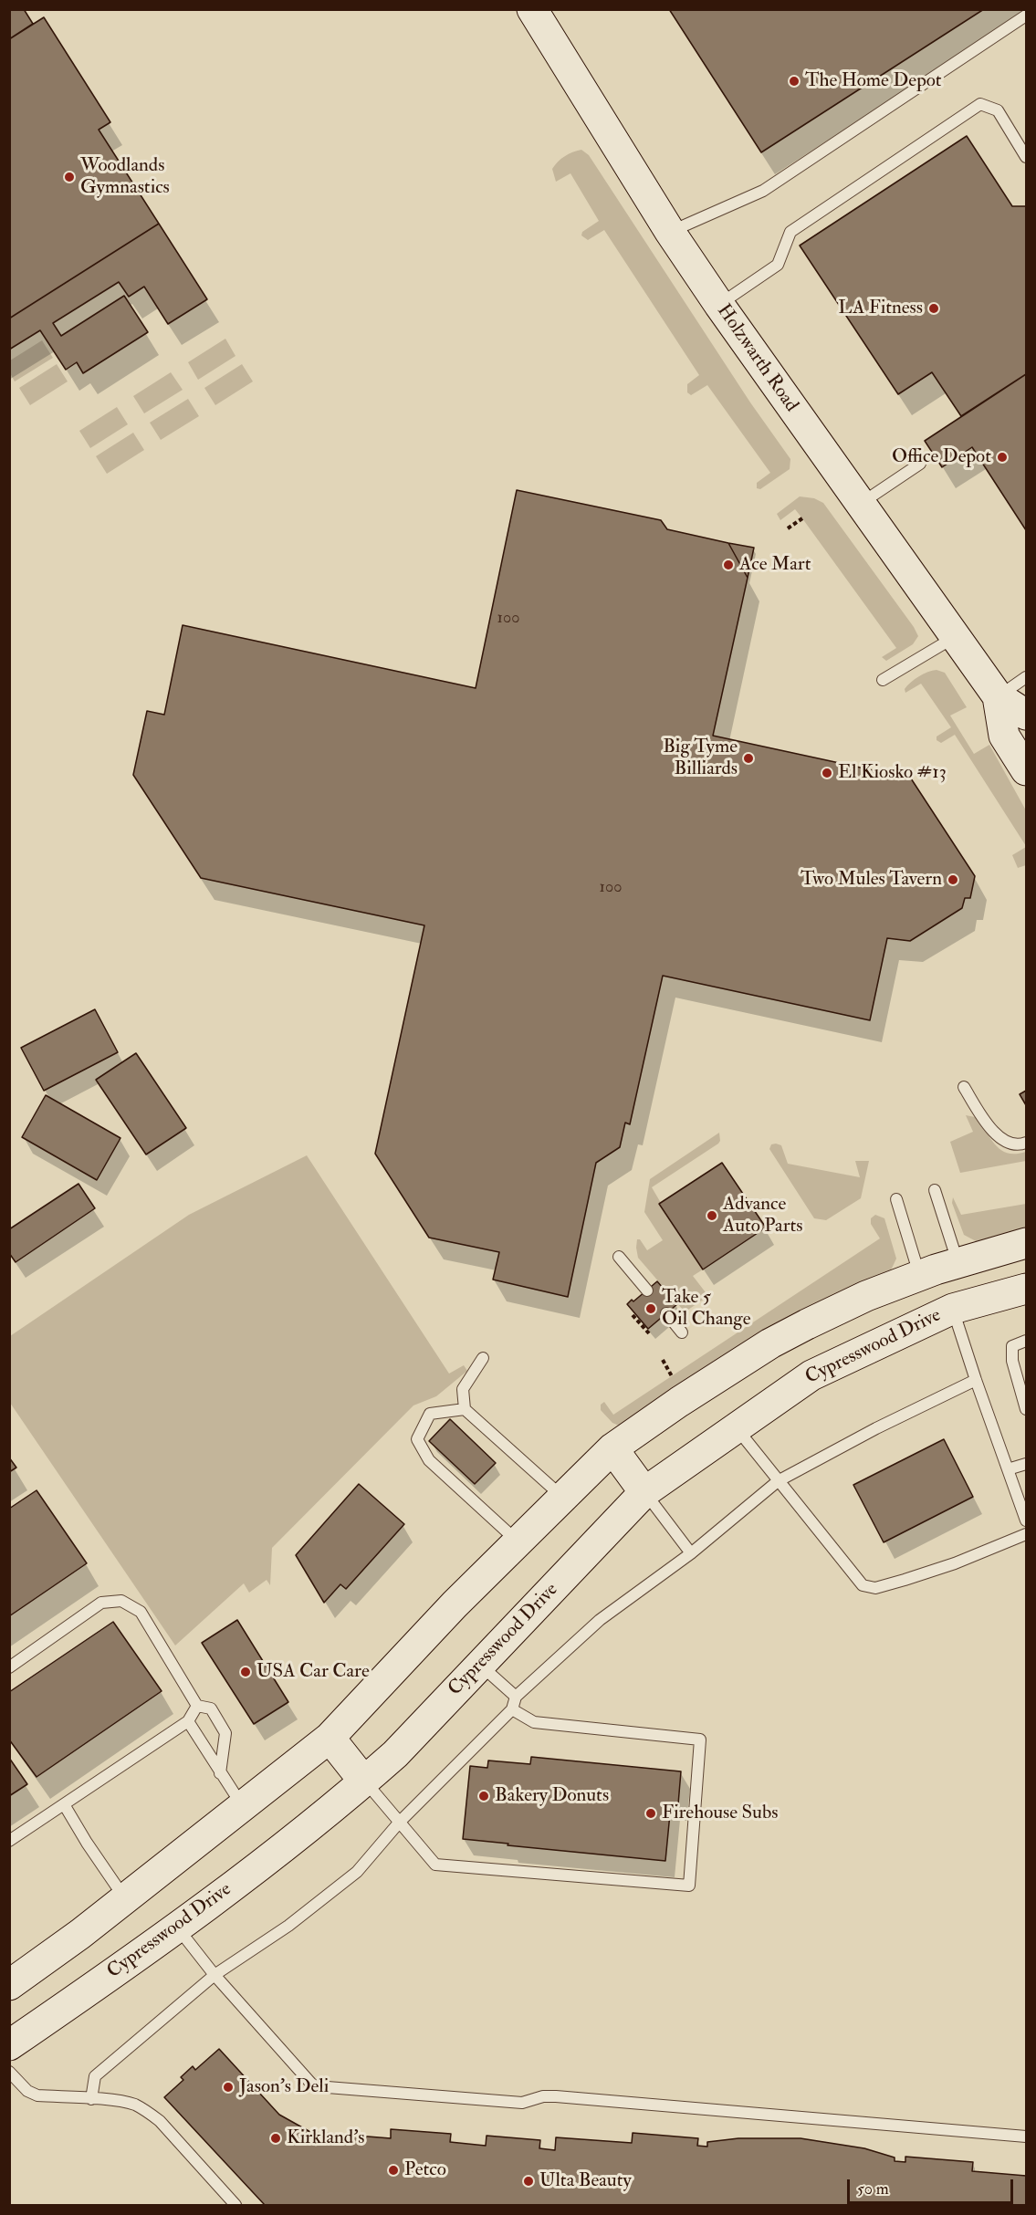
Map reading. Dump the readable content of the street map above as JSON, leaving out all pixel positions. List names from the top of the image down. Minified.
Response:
{"streets":{"main road":["Holzwarth Road","Cypresswood Drive"]},"places":["The Home Depot","Woodlands Gymnastics","LA Fitness","Office Depot","Ace Mart","Big Tyme Billiards","El Kiosko #13","Two Mules Tavern","Advance Auto Parts","Take 5 Oil Change","USA Car Care","Bakery Donuts","Firehouse Subs","Jason's Deli","Kirkland's","Petco","Ulta Beauty"],"house_numbers":["100","100"],"scale_bar":"50 m"}
